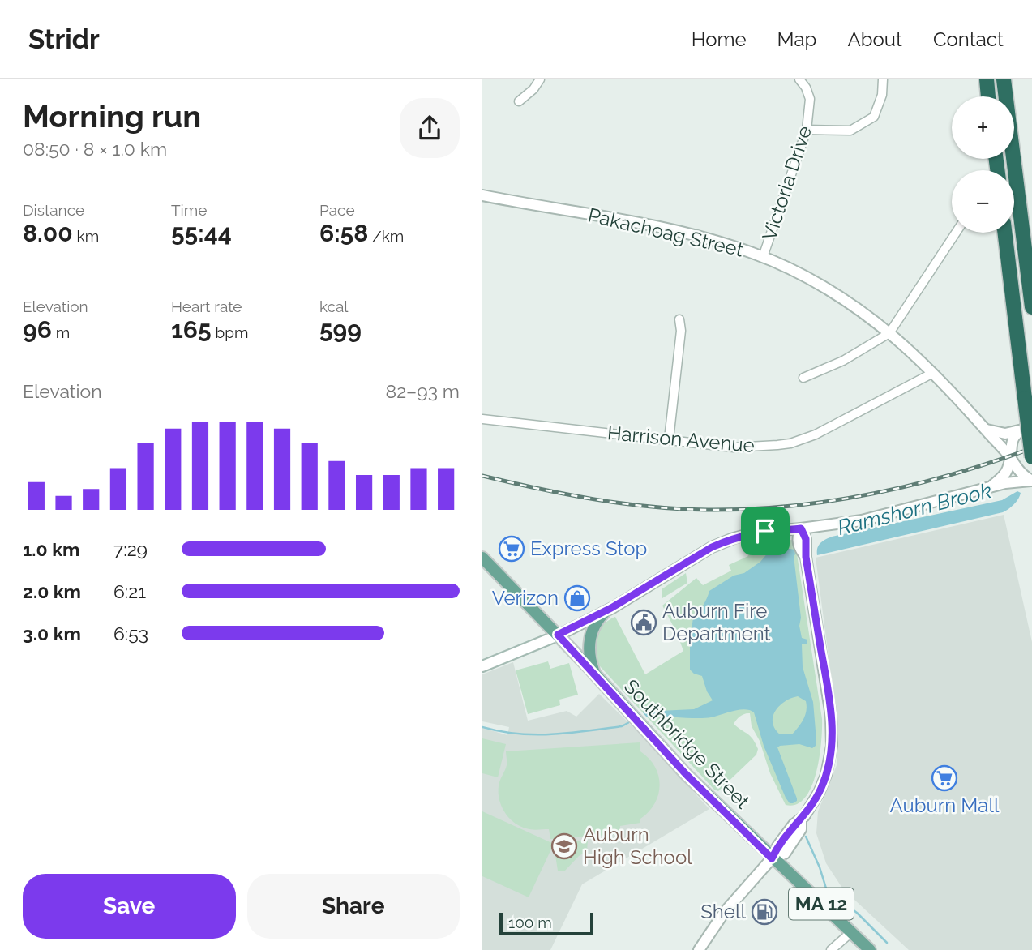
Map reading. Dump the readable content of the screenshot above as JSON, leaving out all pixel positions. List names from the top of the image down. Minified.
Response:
{"streets":{"main road":["Southbridge Street","MA 12"],"street":["Victoria Drive","Pakachoag Street","Harrison Avenue"]},"crossings":[["Victoria Drive","Pakachoag Street"],["Pakachoag Street","Harrison Avenue"]],"water":["Ramshorn Brook"],"places":{"supermarket":["Express Stop","Auburn Mall"],"shop":["Verizon"],"public building":["Auburn Fire Department"],"school or university":["Auburn High School"],"fuel station":["Shell"]},"scale_bar":"100 m","page":{"header":"Stridr","nav":["Home","Map","About","Contact"],"heading":["Morning run","08:50 · 8 × 1.0 km"],"map_buttons":["+","−"],"stats":[["Distance","8.00 km"],["Time","55:44"],["Pace","6:58 /km"],["Elevation","96 m"],["Heart rate","165 bpm"],["kcal","599"]],"chart":["Elevation","82–93 m"],"list":[{"name":"1.0 km","note":"7:29"},{"name":"2.0 km","note":"6:21"},{"name":"3.0 km","note":"6:53"}],"buttons":["Save","Share"],"scale":"100 m"}}
